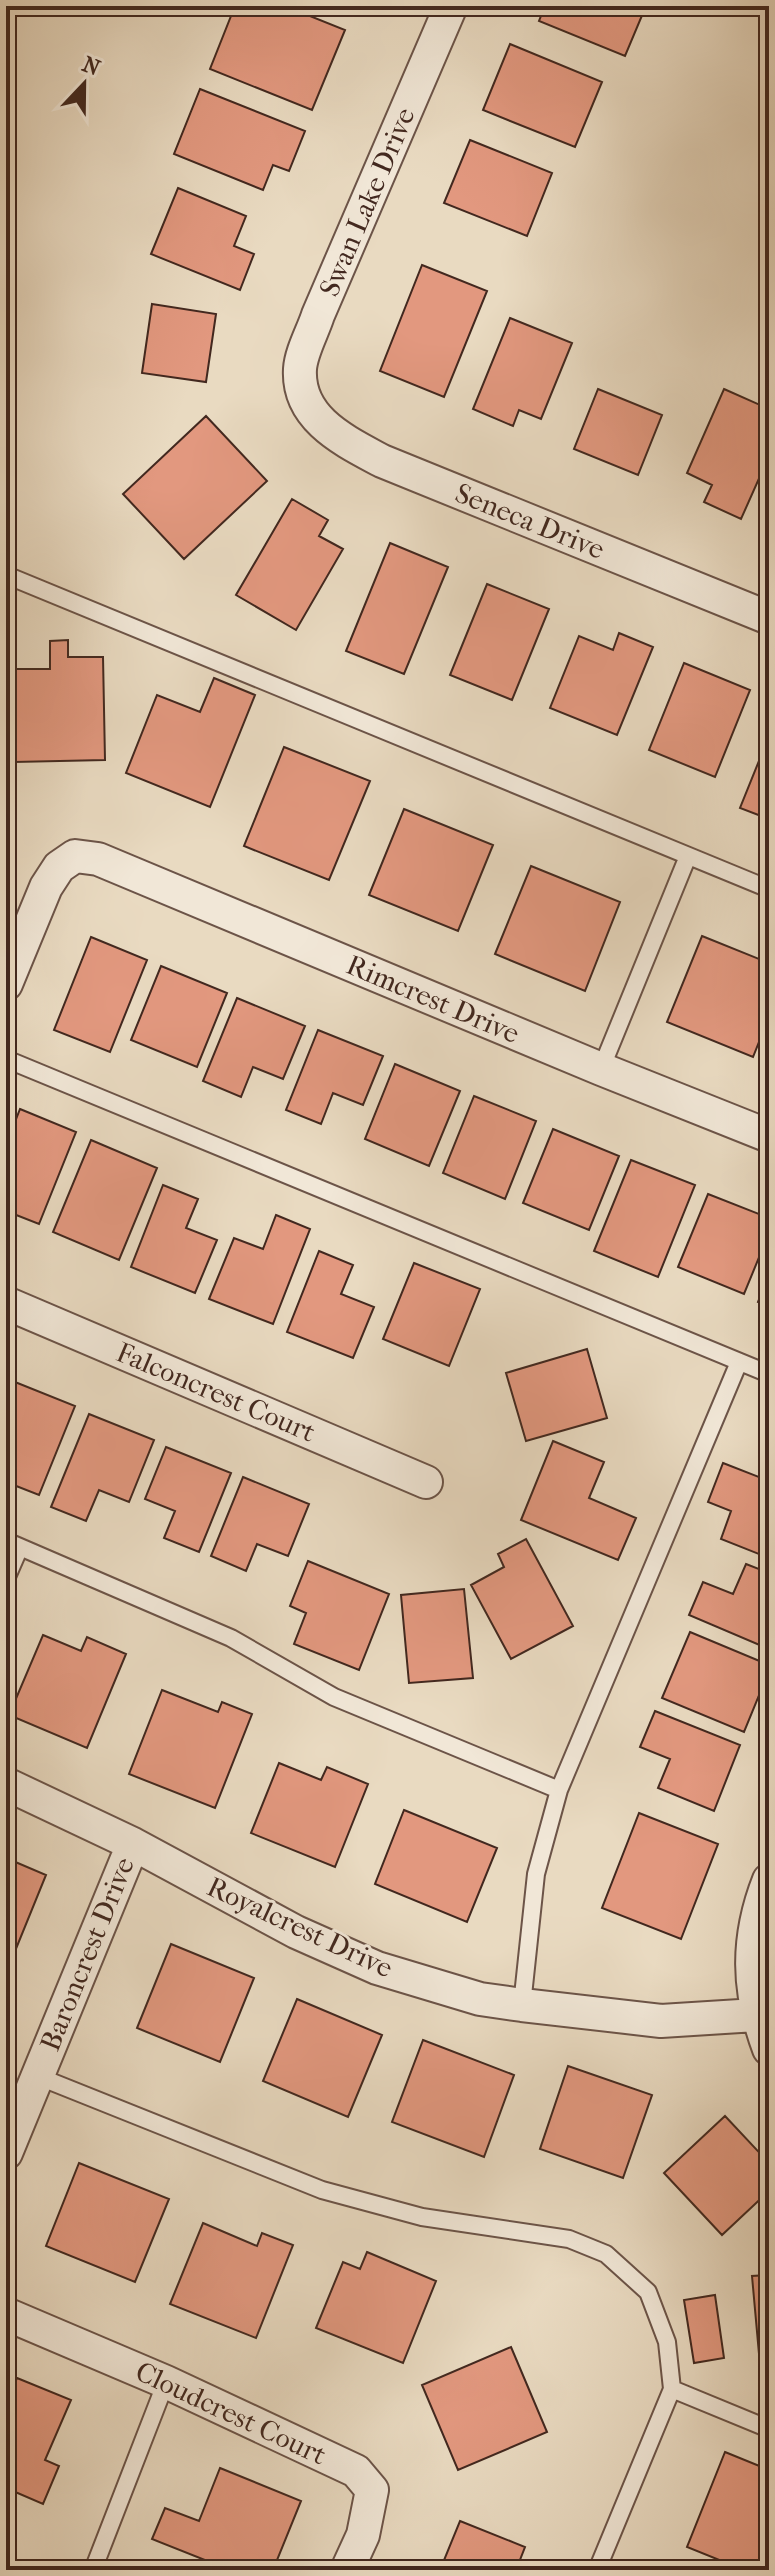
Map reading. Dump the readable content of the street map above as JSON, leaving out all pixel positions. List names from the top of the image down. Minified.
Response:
{"streets":{"street":["Swan Lake Drive","Seneca Drive","Rimcrest Drive","Falconcrest Court","Royalcrest Drive","Baroncrest Drive","Cloudcrest Court"]},"crossings":[["Swan Lake Drive","Seneca Drive"],["Royalcrest Drive","Baroncrest Drive"]],"north":"top"}
